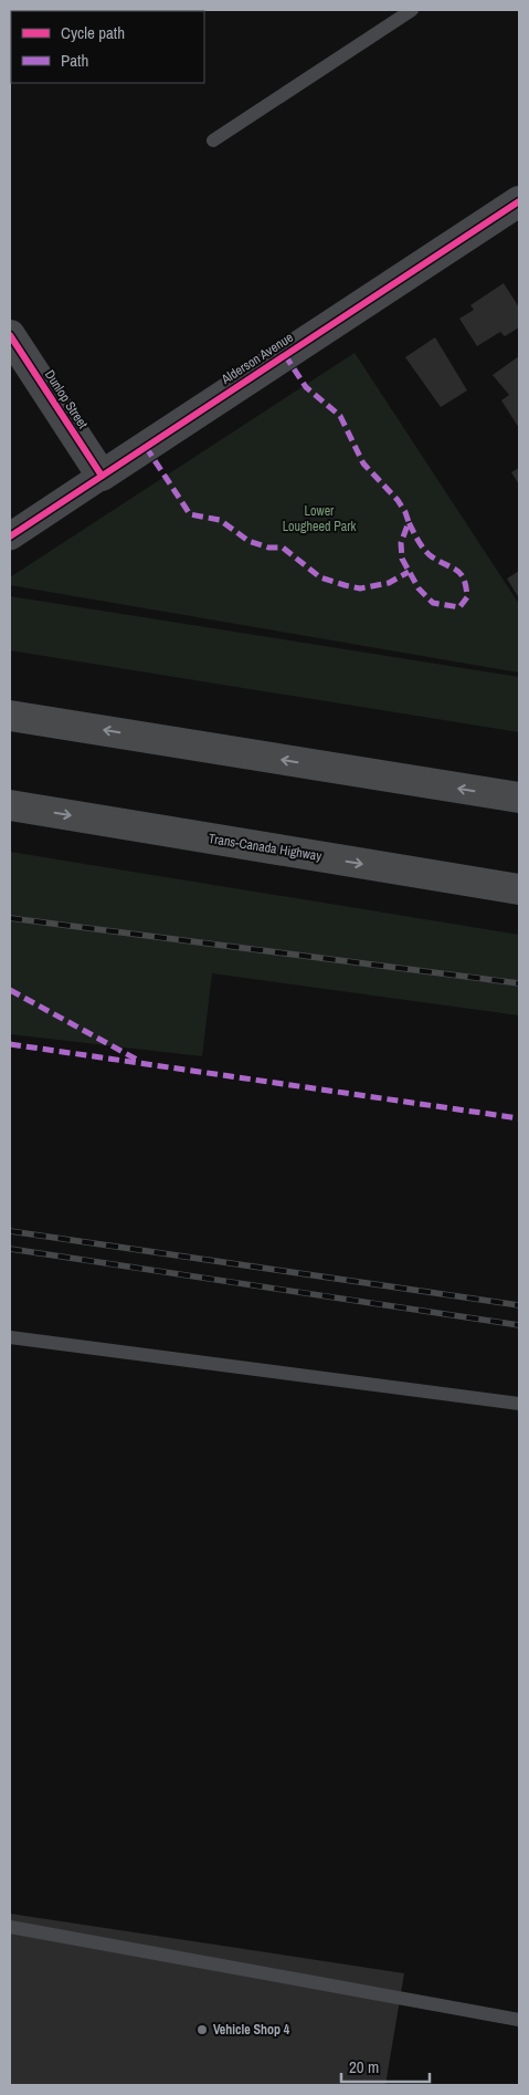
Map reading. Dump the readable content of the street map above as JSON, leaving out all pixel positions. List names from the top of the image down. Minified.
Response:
{"streets":{"highway":["Trans-Canada Highway"],"street":["Alderson Avenue","Dunlop Street"]},"crossings":[["Alderson Avenue","Dunlop Street"]],"parks":["Lower Lougheed Park"],"places":["Vehicle Shop 4"],"legend":["Cycle path","Path"],"scale_bar":"20 m"}
